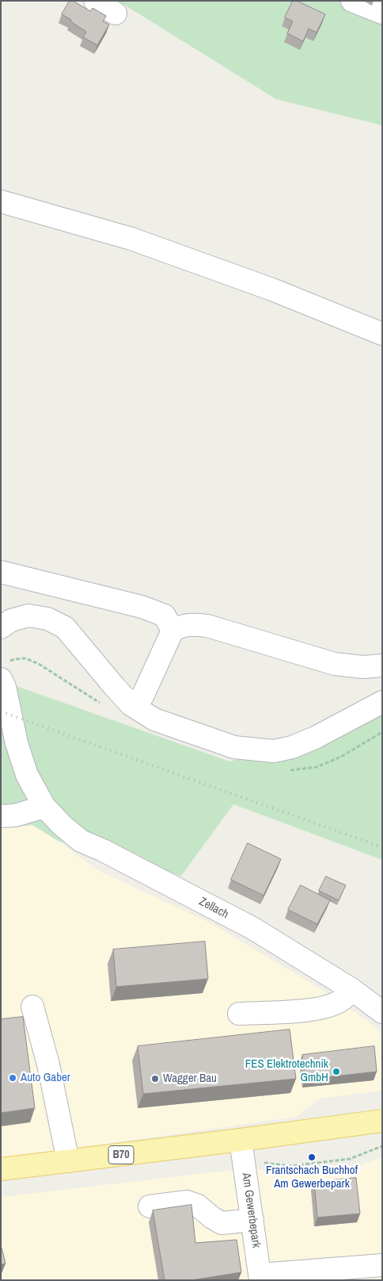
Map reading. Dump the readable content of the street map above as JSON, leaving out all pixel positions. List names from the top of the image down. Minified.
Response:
{"streets":{"main road":["B70"],"street":["Zellach","Am Gewerbepark"]},"crossings":[["B70","Am Gewerbepark"]],"places":["FES Elektrotechnik GmbH","Auto Gaber","Wagger Bau","Frantschach Buchhof Am Gewerbepark"]}
